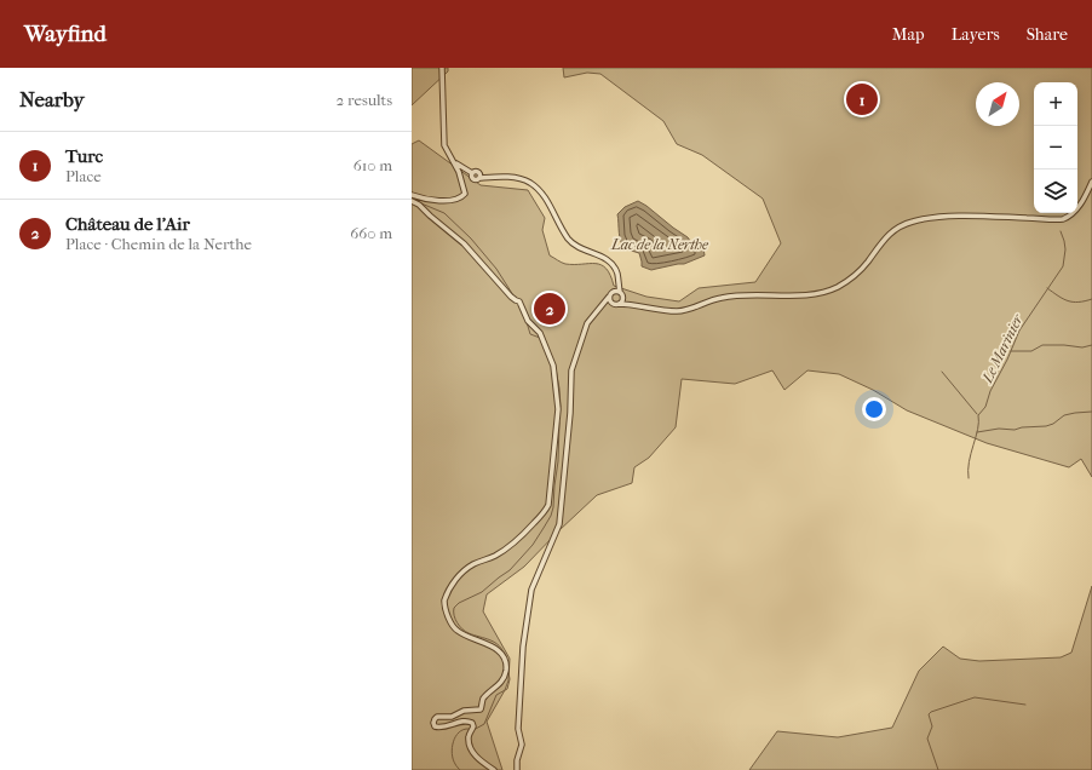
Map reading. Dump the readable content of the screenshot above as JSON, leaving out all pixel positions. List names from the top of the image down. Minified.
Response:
{"water":["Lac de la Nerthe","Le Marinier"],"north":"top right","page":{"header":"Wayfind","nav":["Map","Layers","Share"],"heading":["Nearby","2 results"],"pins":["1","2"],"map_buttons":["+","−"],"list":[{"mark":"1","name":"Turc","note":"Place","value":"610 m"},{"mark":"2","name":"Château de l'Air","note":"Place · Chemin de la Nerthe","value":"660 m"}]}}
